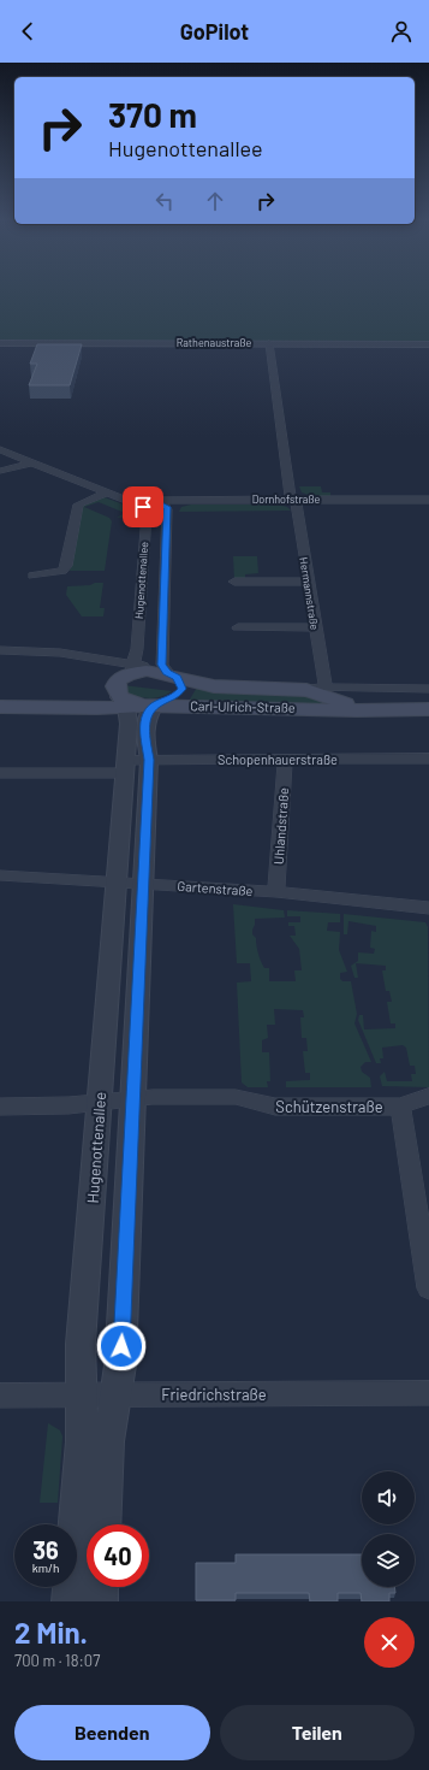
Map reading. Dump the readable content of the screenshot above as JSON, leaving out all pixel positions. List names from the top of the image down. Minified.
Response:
{"streets":{"main road":["Hugenottenallee","Carl-Ulrich-Straße"],"street":["Rathenaustraße","Dornhofstraße","Hermannstraße","Schopenhauerstraße","Uhlandstraße","Gartenstraße","Schützenstraße","Friedrichstraße"]},"crossings":[["Rathenaustraße","Hermannstraße"],["Dornhofstraße","Hugenottenallee"],["Dornhofstraße","Hermannstraße"],["Hugenottenallee","Carl-Ulrich-Straße"],["Hugenottenallee","Schopenhauerstraße"],["Hugenottenallee","Gartenstraße"],["Hugenottenallee","Schützenstraße"],["Hugenottenallee","Friedrichstraße"],["Schopenhauerstraße","Uhlandstraße"],["Uhlandstraße","Gartenstraße"]],"page":{"header":"GoPilot","turn":["370 m","Hugenottenallee"],"speed":"36 km/h","limit":"40","heading":["2 Min.","700 m · 18:07"],"buttons":["Beenden","Teilen"]}}
